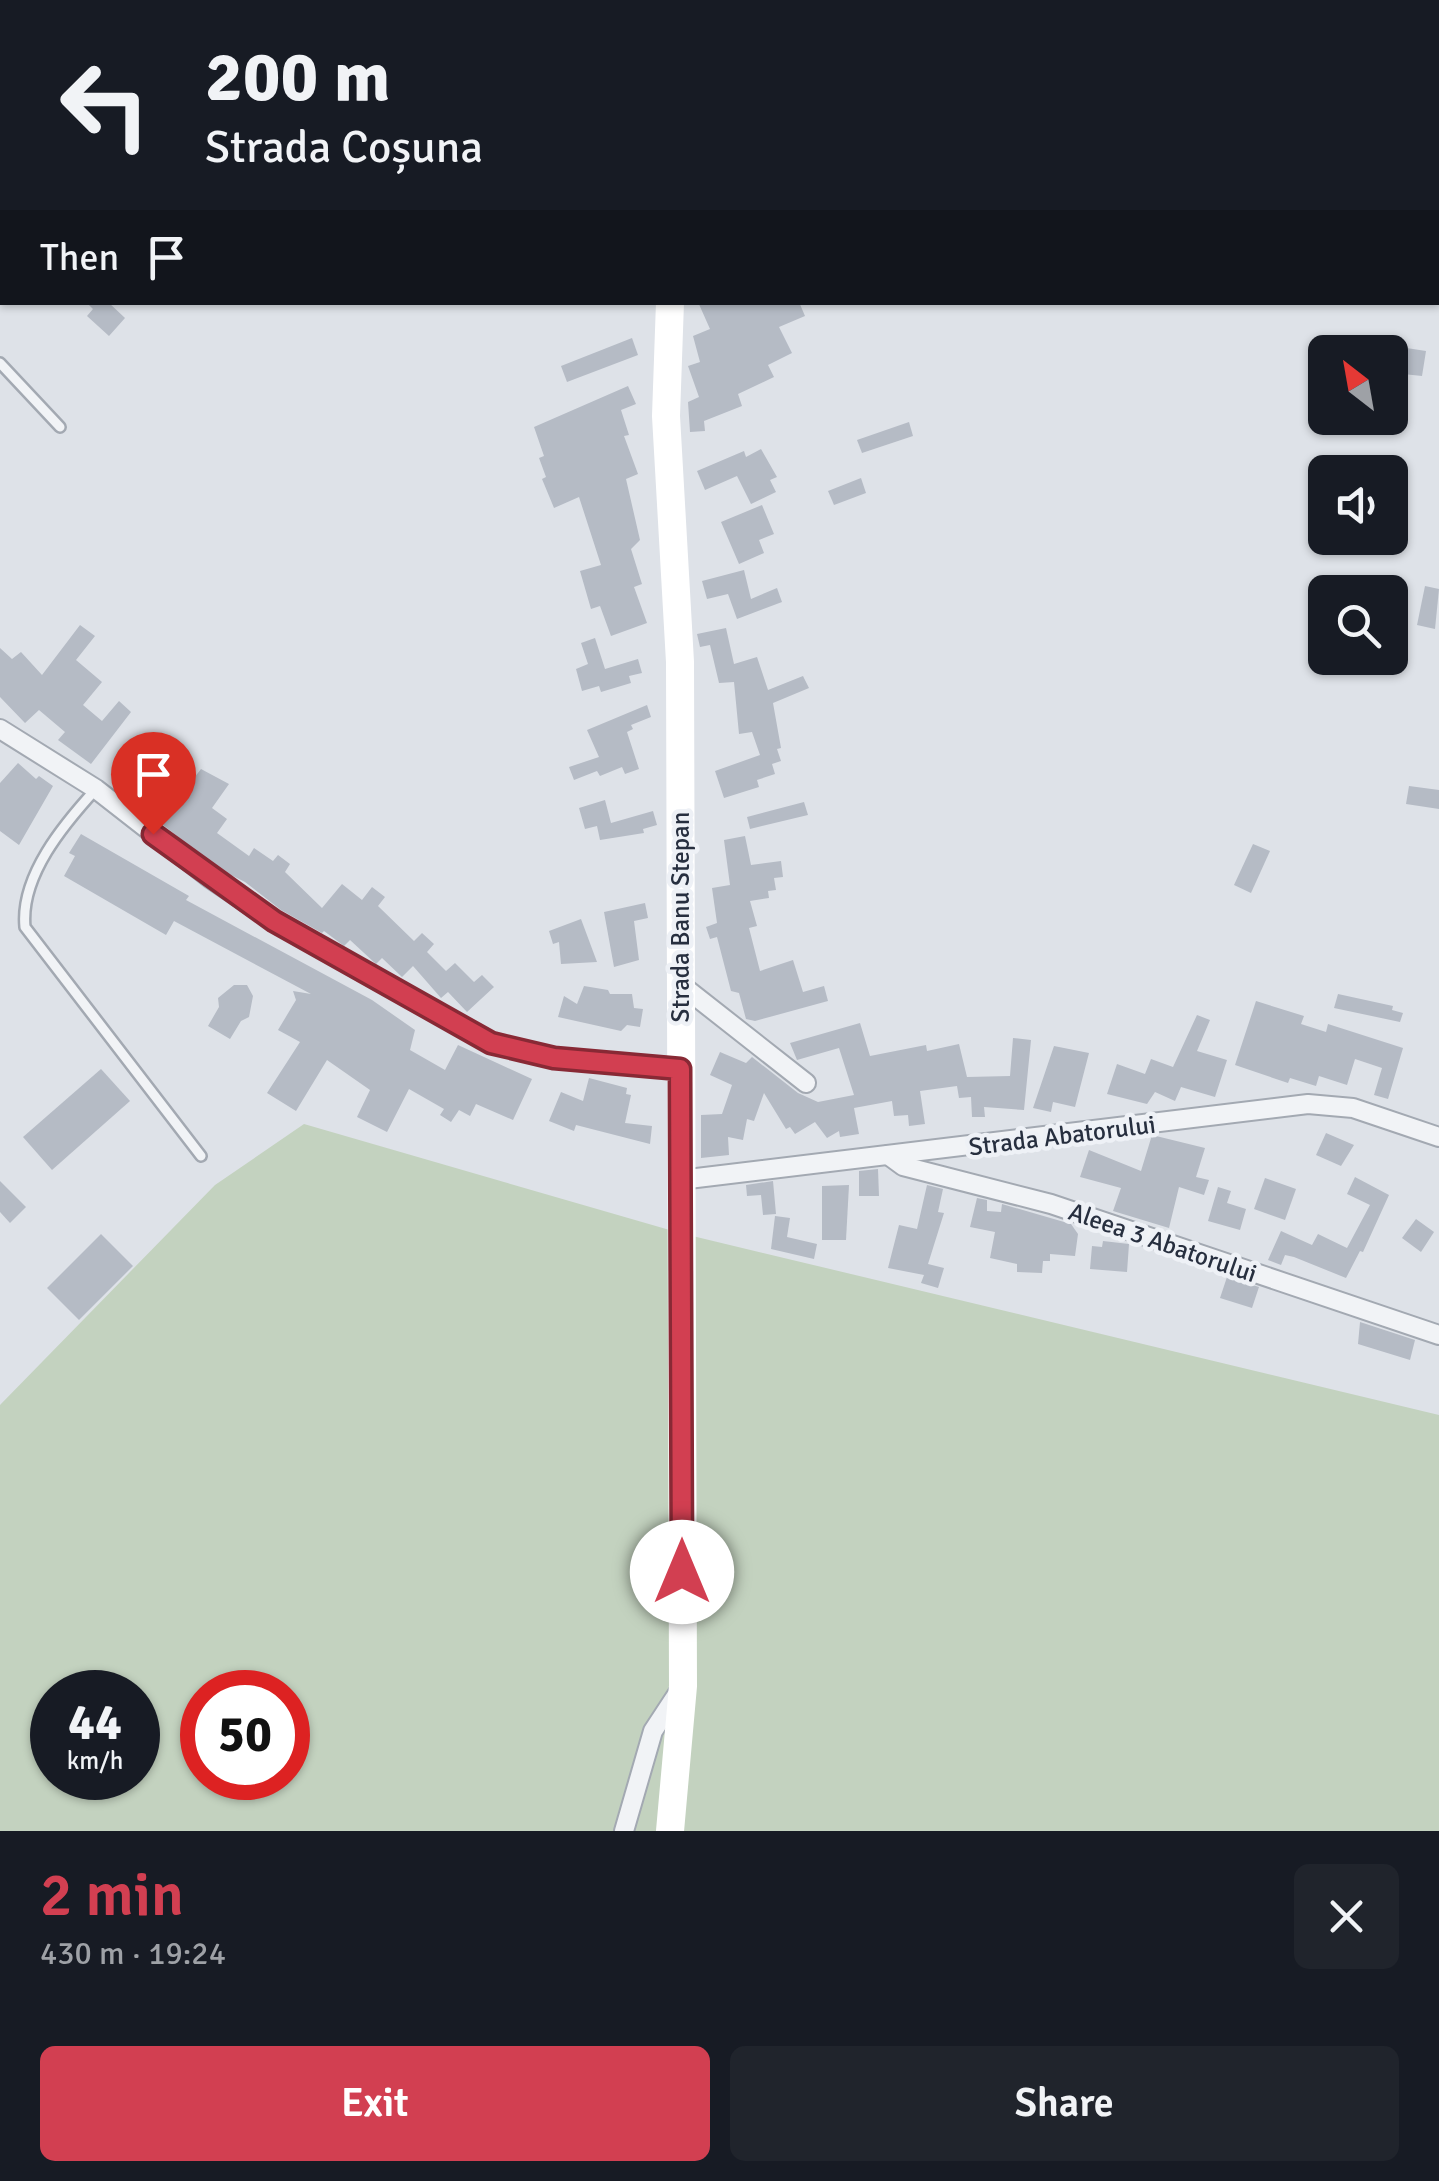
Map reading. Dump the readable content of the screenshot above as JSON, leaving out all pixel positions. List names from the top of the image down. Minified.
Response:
{"streets":{"main road":["Strada Banu Stepan"],"street":["Strada Abatorului","Aleea 3 Abatorului"]},"crossings":[["Strada Banu Stepan","Strada Abatorului"],["Strada Abatorului","Aleea 3 Abatorului"]],"north":"top left","page":{"turn":["200 m","Strada Coșuna"],"then":"Then","speed":"44 km/h","limit":"50","heading":["2 min","430 m · 19:24"],"buttons":["Exit","Share"]}}
